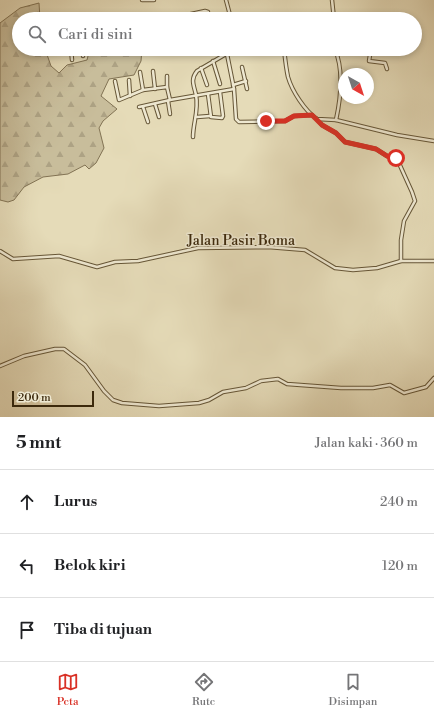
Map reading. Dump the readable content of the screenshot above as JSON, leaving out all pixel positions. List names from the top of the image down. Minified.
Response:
{"streets":{"street":["Jalan Pasir Boma"]},"scale_bar":"200 m","north":"bottom right","page":{"search":"Cari di sini","scale":"200 m","heading":["5 mnt","Jalan kaki · 360 m"],"list":[["Lurus","240 m"],["Belok kiri","120 m"],"Tiba di tujuan"],"nav":["Peta","Rute","Disimpan"]}}
